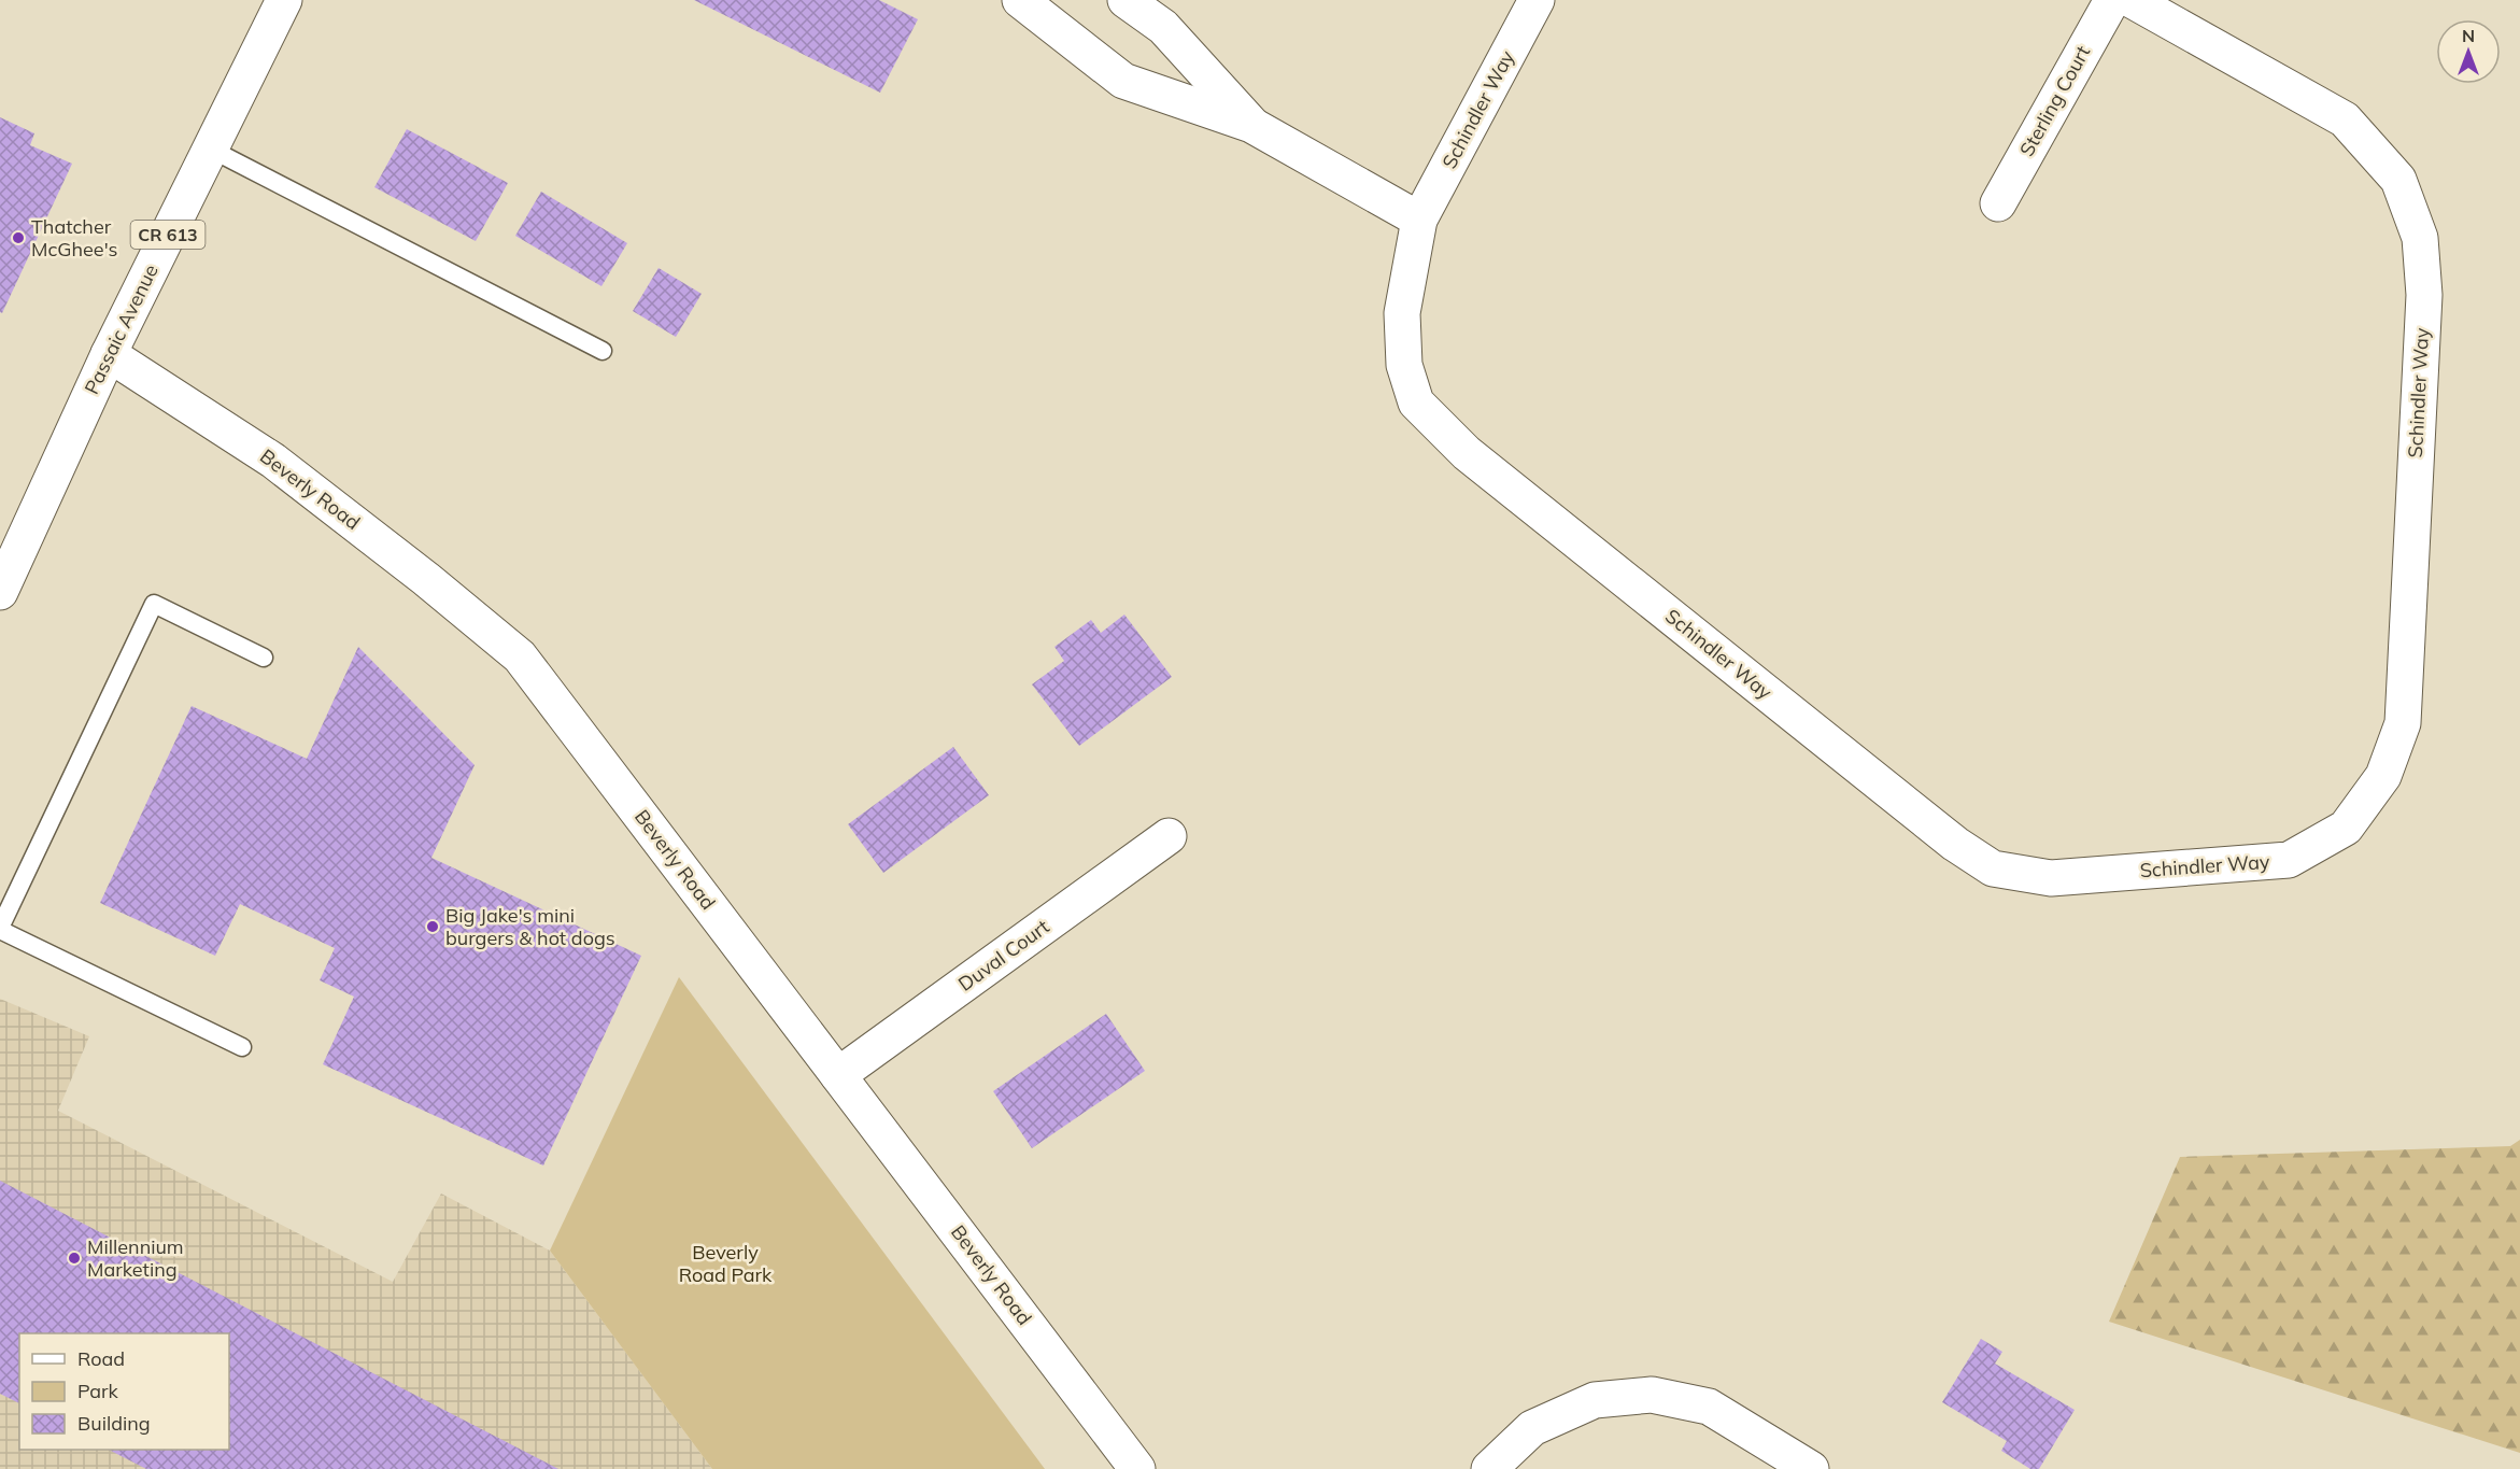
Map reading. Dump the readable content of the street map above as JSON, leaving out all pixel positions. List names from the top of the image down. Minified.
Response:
{"streets":{"street":["Sterling Court","Schindler Way","CR 613","Passaic Avenue","Beverly Road","Duval Court"]},"crossings":[["Passaic Avenue","Beverly Road"],["Beverly Road","Duval Court"]],"parks":["Beverly Road Park"],"places":["Thatcher McGhee's","Big Jake's mini burgers & hot dogs","Millennium Marketing"],"legend":["Road","Park","Building"],"north":"top"}
